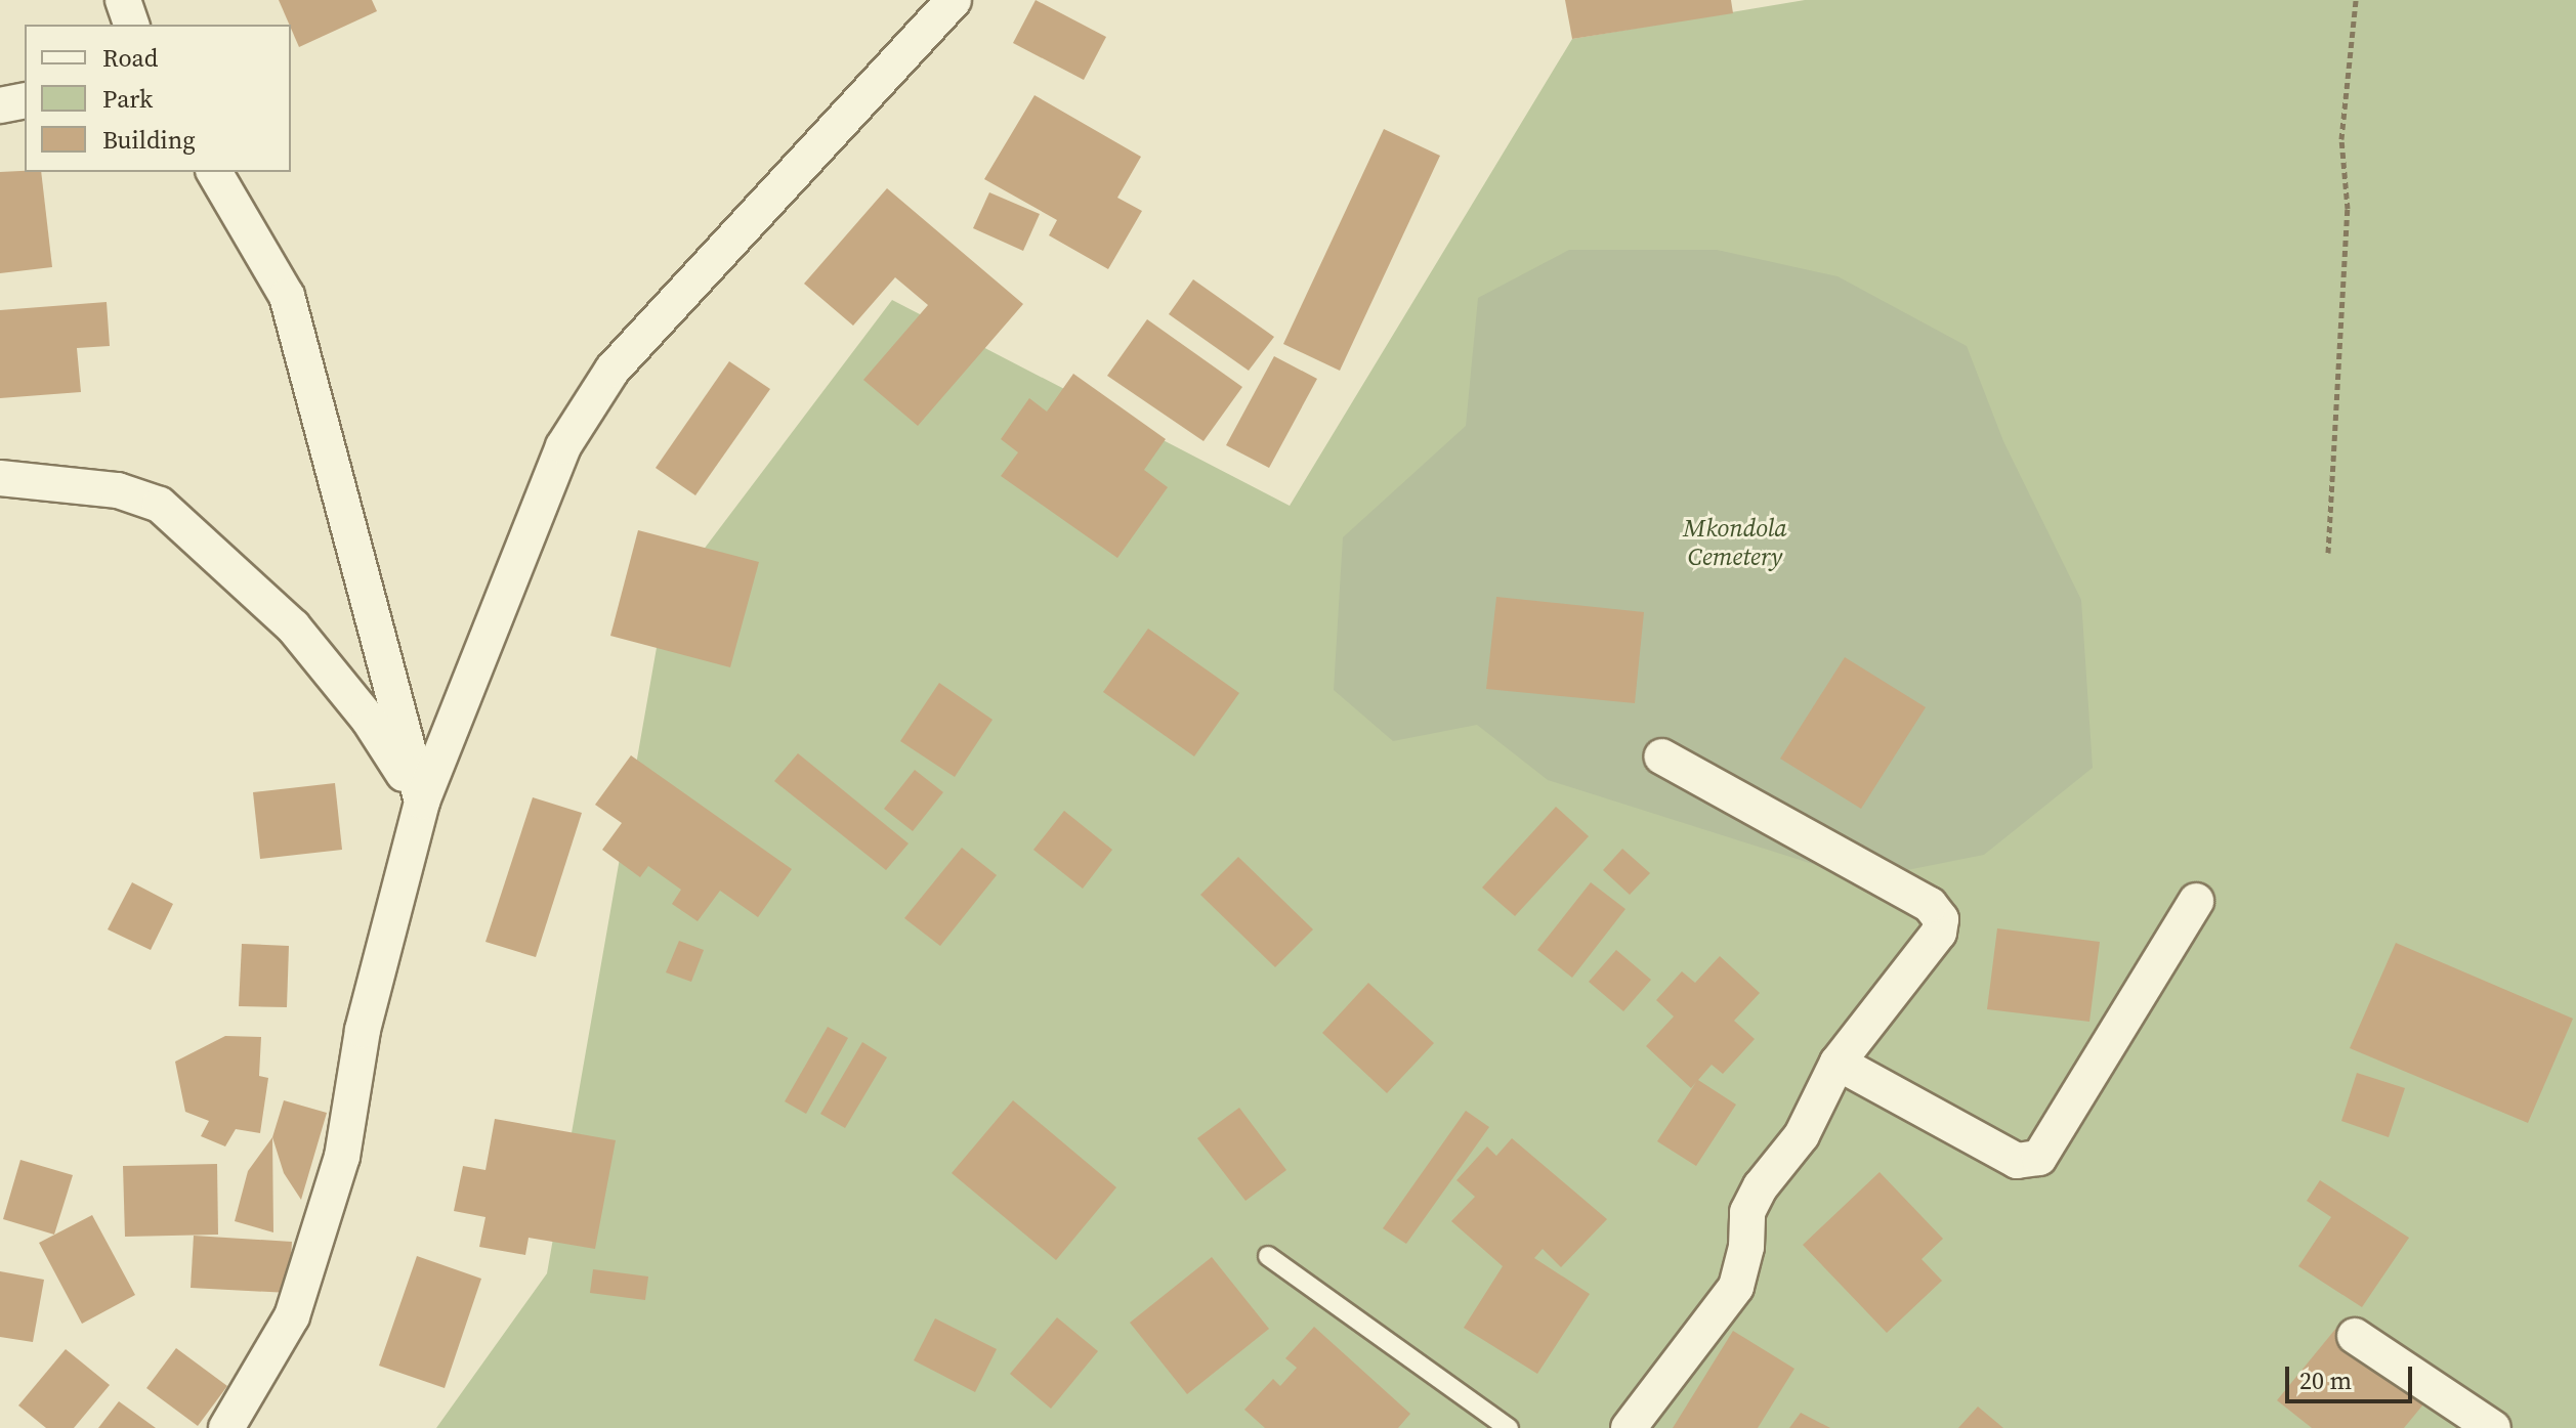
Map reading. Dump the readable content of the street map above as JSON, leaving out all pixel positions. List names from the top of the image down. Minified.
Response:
{"parks":["Mkondola Cemetery"],"legend":["Road","Park","Building"],"scale_bar":"20 m"}
